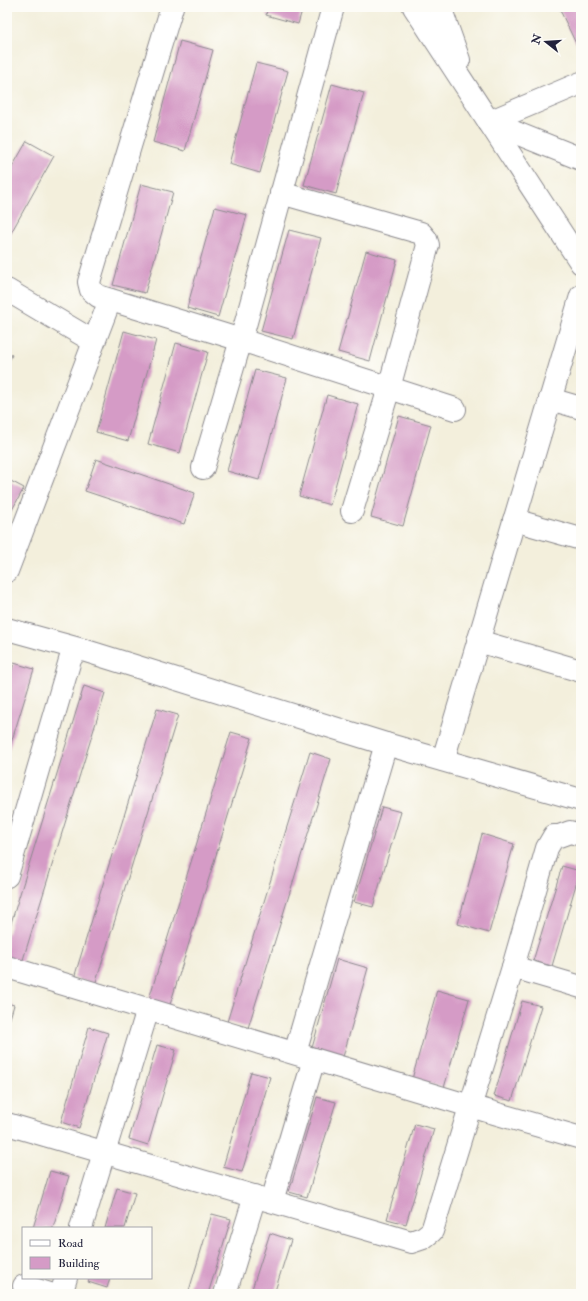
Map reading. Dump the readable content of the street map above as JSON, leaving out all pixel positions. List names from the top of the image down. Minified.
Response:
{"legend":["Road","Building"],"north":"left"}
